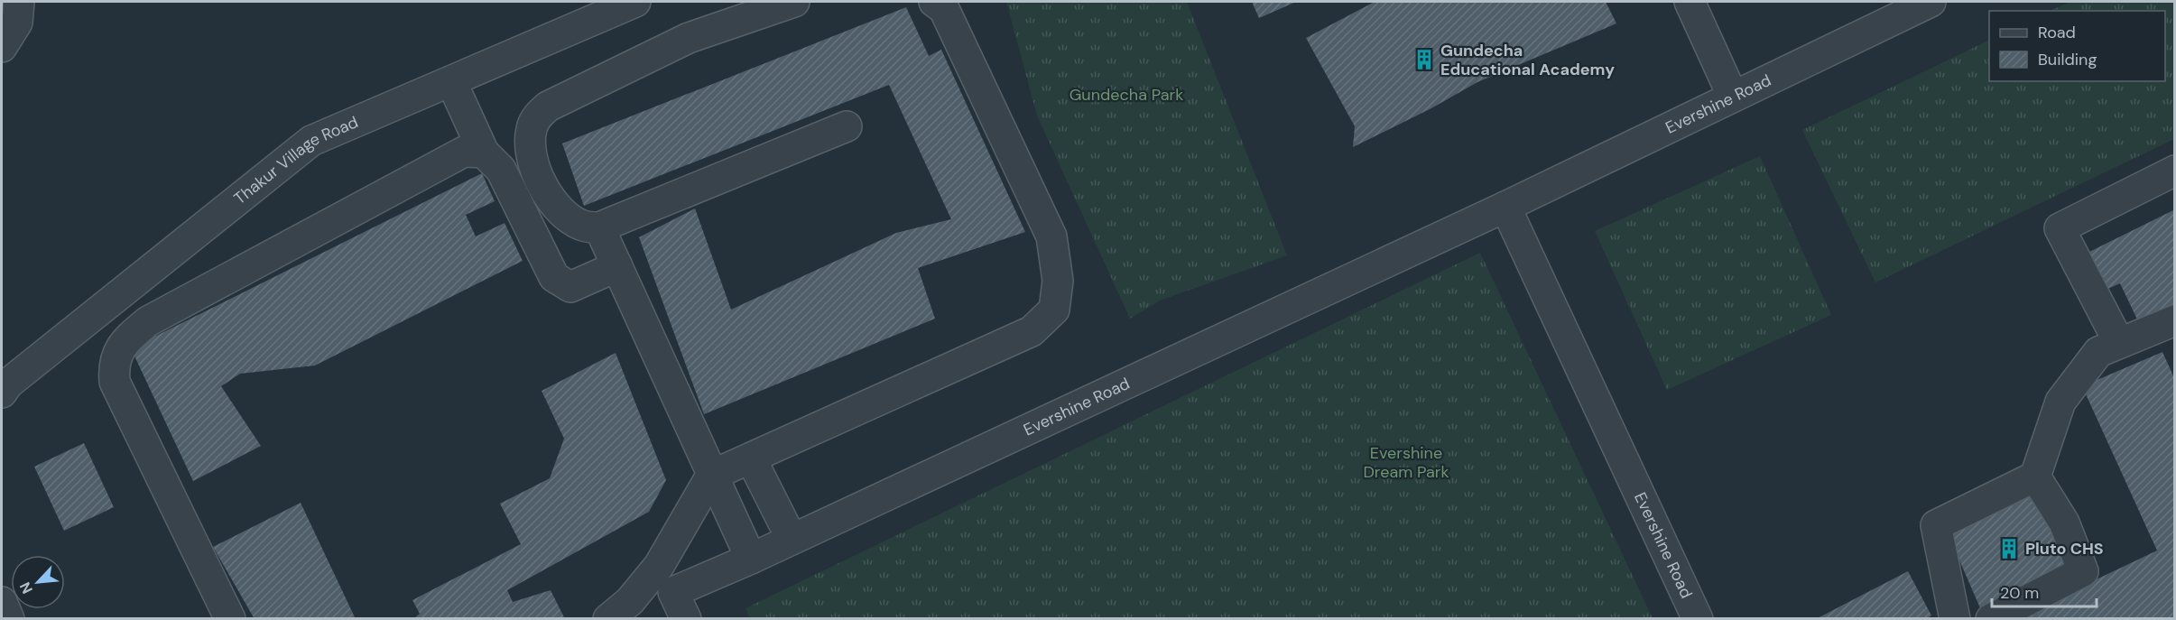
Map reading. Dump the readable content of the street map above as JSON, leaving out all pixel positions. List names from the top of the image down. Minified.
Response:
{"streets":{"street":["Evershine Road","Thakur Village Road"]},"parks":["Gundecha Park","Evershine Dream Park"],"places":{"building":["Gundecha Educational Academy","Pluto CHS"]},"legend":["Road","Building"],"scale_bar":"20 m","north":"bottom left"}
